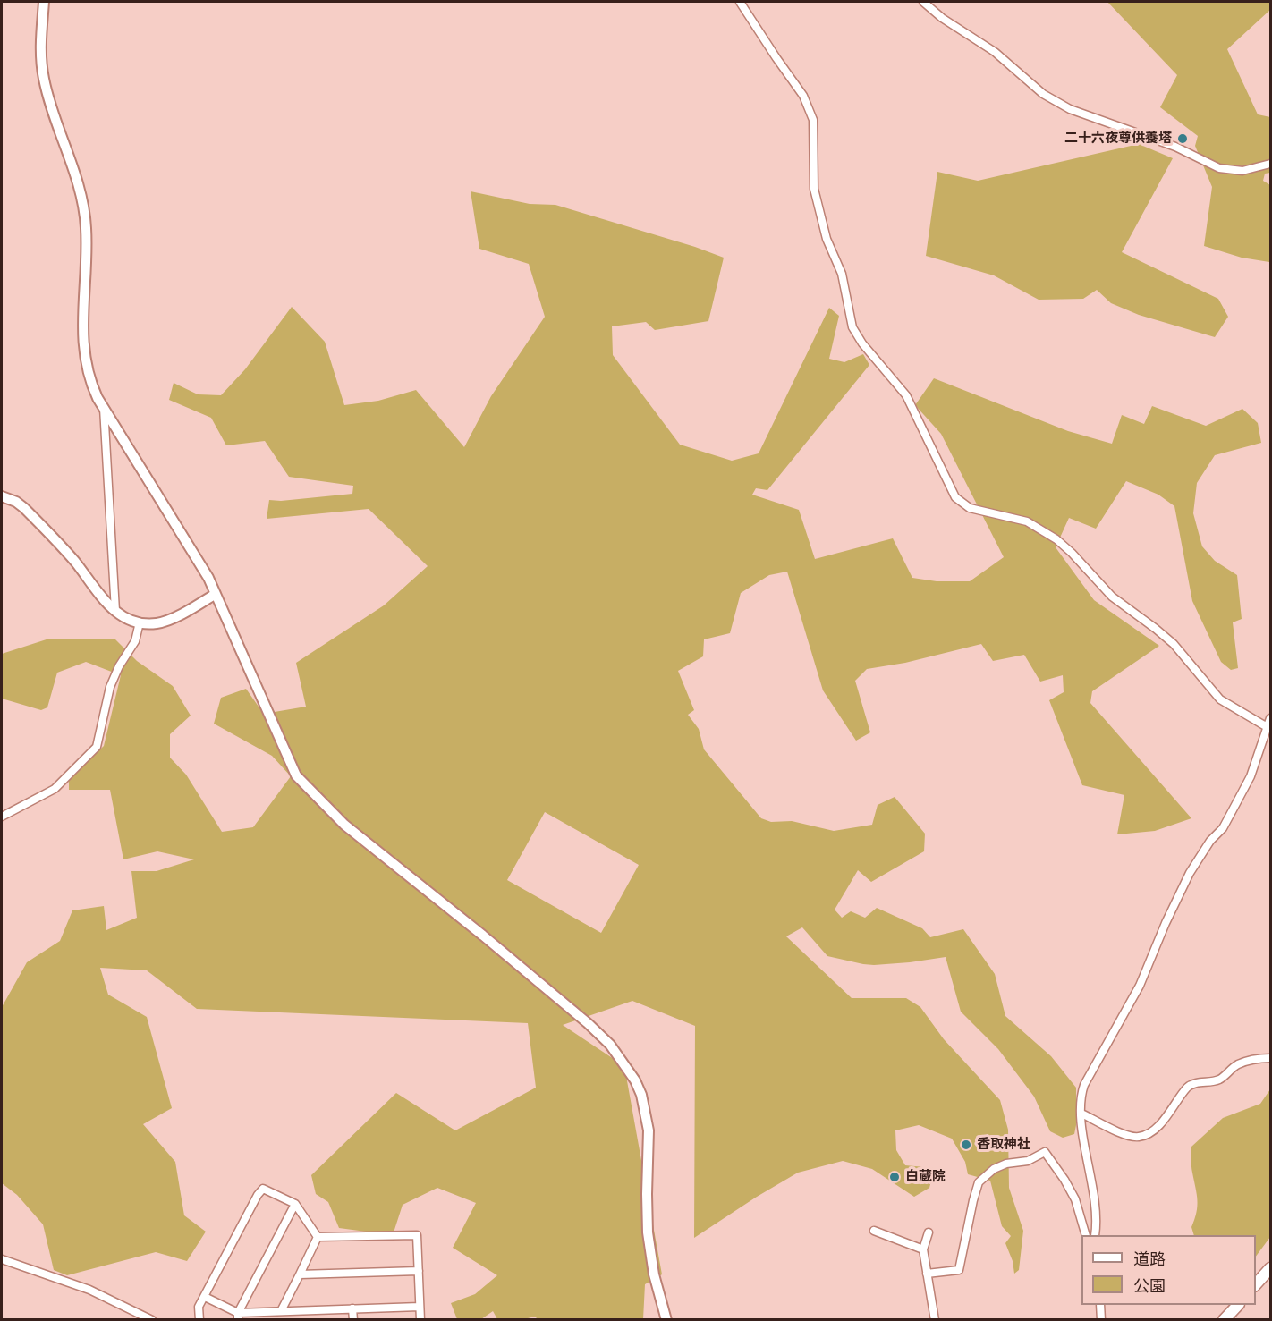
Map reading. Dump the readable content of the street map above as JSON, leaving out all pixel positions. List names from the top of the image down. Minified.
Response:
{"places":["二十六夜尊供養塔","香取神社","白蔵院"],"legend":["道路","公園"]}
